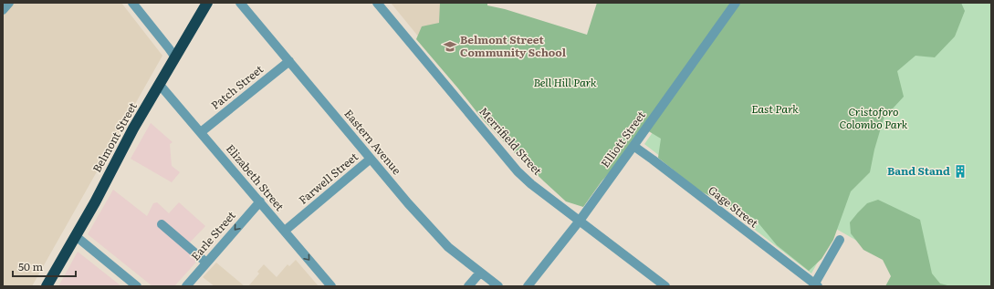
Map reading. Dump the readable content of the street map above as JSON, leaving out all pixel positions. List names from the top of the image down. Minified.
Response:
{"streets":{"highway":["Belmont Street"],"street":["Patch Street","Elliott Street","Merrifield Street","Eastern Avenue","Elizabeth Street","Farwell Street","Gage Street","Earle Street"]},"crossings":[["Patch Street","Eastern Avenue"],["Patch Street","Elizabeth Street"],["Belmont Street","Elizabeth Street"],["Elliott Street","Merrifield Street"],["Elliott Street","Gage Street"],["Eastern Avenue","Farwell Street"],["Elizabeth Street","Farwell Street"],["Elizabeth Street","Earle Street"]],"one_way":["Earle Street"],"parks":["Bell Hill Park","East Park","Cristoforo Colombo Park"],"places":{"school or university":["Belmont Street Community School"],"building":["Band Stand"]},"scale_bar":"50 m"}
